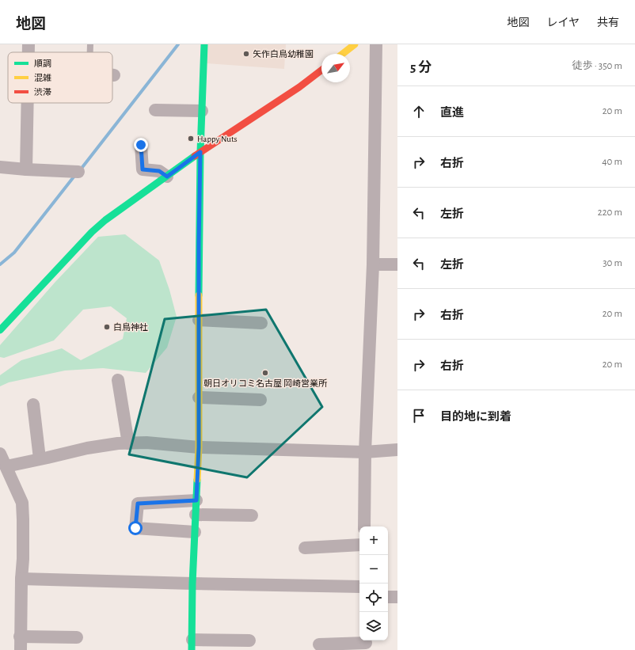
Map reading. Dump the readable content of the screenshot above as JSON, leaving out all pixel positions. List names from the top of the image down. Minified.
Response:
{"places":["矢作白鳥幼稚園","Happy Nuts","白鳥神社","朝日オリコミ名古屋 岡崎営業所"],"legend":["順調","混雑","渋滞"],"north":"top right","page":{"header":"地図","nav":["地図","レイヤ","共有"],"heading":["5 分","徒歩 · 350 m"],"list":[["直進","20 m"],["右折","40 m"],["左折","220 m"],["左折","30 m"],["右折","20 m"],["右折","20 m"],"目的地に到着"],"map_buttons":["+","−"]}}
